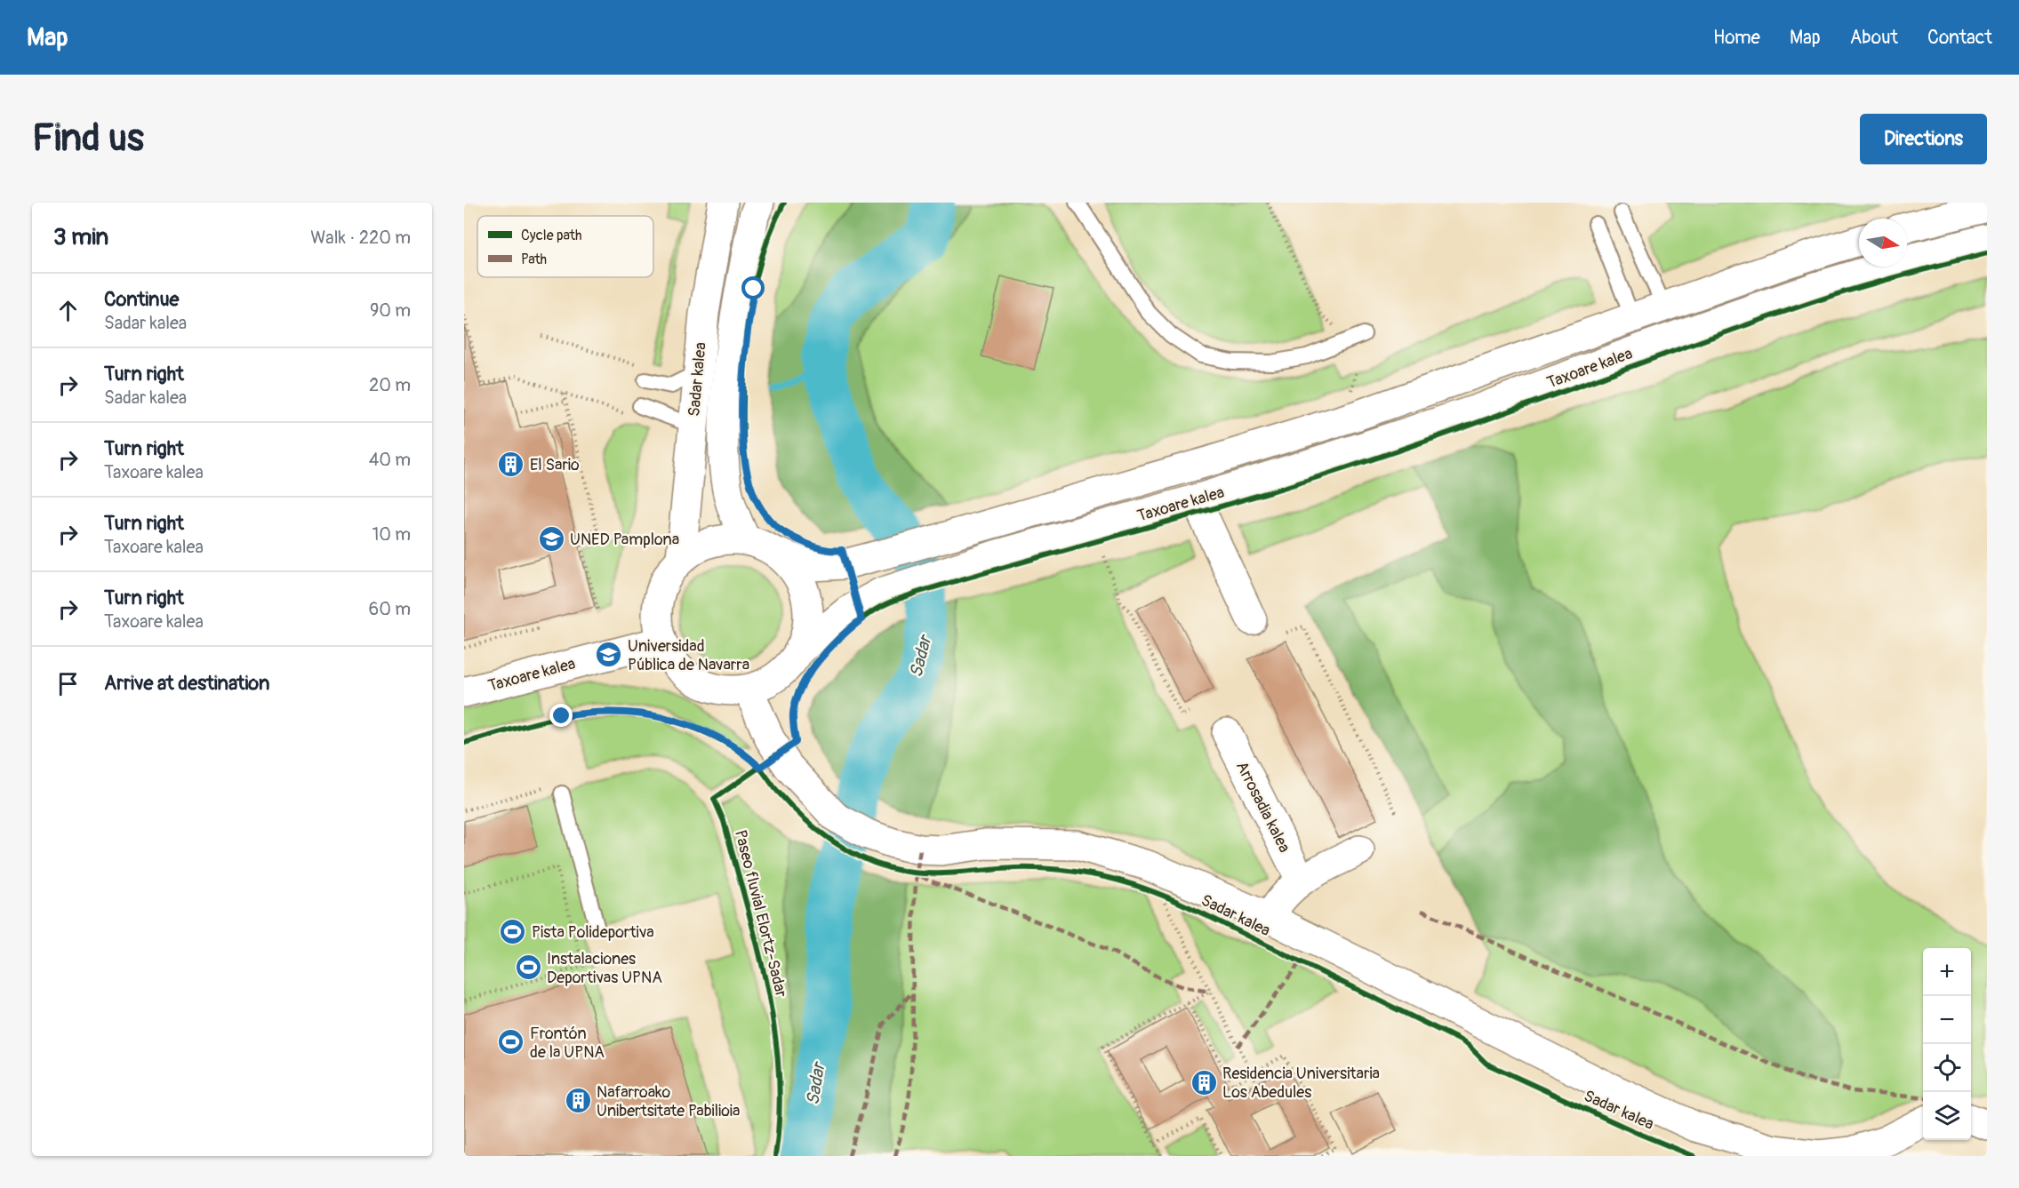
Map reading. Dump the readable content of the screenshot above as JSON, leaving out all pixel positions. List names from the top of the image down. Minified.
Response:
{"streets":{"street":["Taxoare kalea","Sadar kalea","Arrosadia kalea"],"cycle path":["Paseo fluvial Elortz-Sadar"]},"crossings":[["Taxoare kalea","Sadar kalea"],["Sadar kalea","Paseo fluvial Elortz-Sadar"]],"water":["Sadar"],"places":{"building":["El Sario","Residencia Universitaria Los Abedules","Nafarroako Unibertsitate Pabilioia"],"school or university":["UNED Pamplona","Universidad Pública de Navarra"],"sports":["Pista Polideportiva","Instalaciones Deportivas UPNA","Frontón de la UPNA"]},"legend":["Cycle path","Path"],"north":"right","page":{"header":"Map","nav":["Home","Map","About","Contact"],"buttons":"Directions","title":"Find us","heading":["3 min","Walk · 220 m"],"list":[["Continue","Sadar kalea","90 m"],["Turn right","Sadar kalea","20 m"],["Turn right","Taxoare kalea","40 m"],["Turn right","Taxoare kalea","10 m"],["Turn right","Taxoare kalea","60 m"],"Arrive at destination"],"map_buttons":["+","−"]}}
